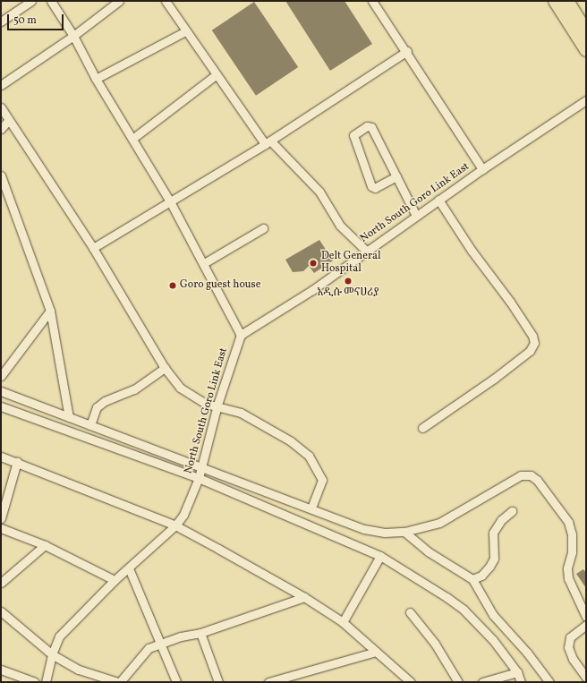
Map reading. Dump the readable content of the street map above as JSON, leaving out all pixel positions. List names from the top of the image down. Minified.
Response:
{"streets":{"street":["North South Goro Link East"]},"places":["Delt General Hospital","አዲሱ መናሀሪያ","Goro guest house"],"scale_bar":"50 m"}
